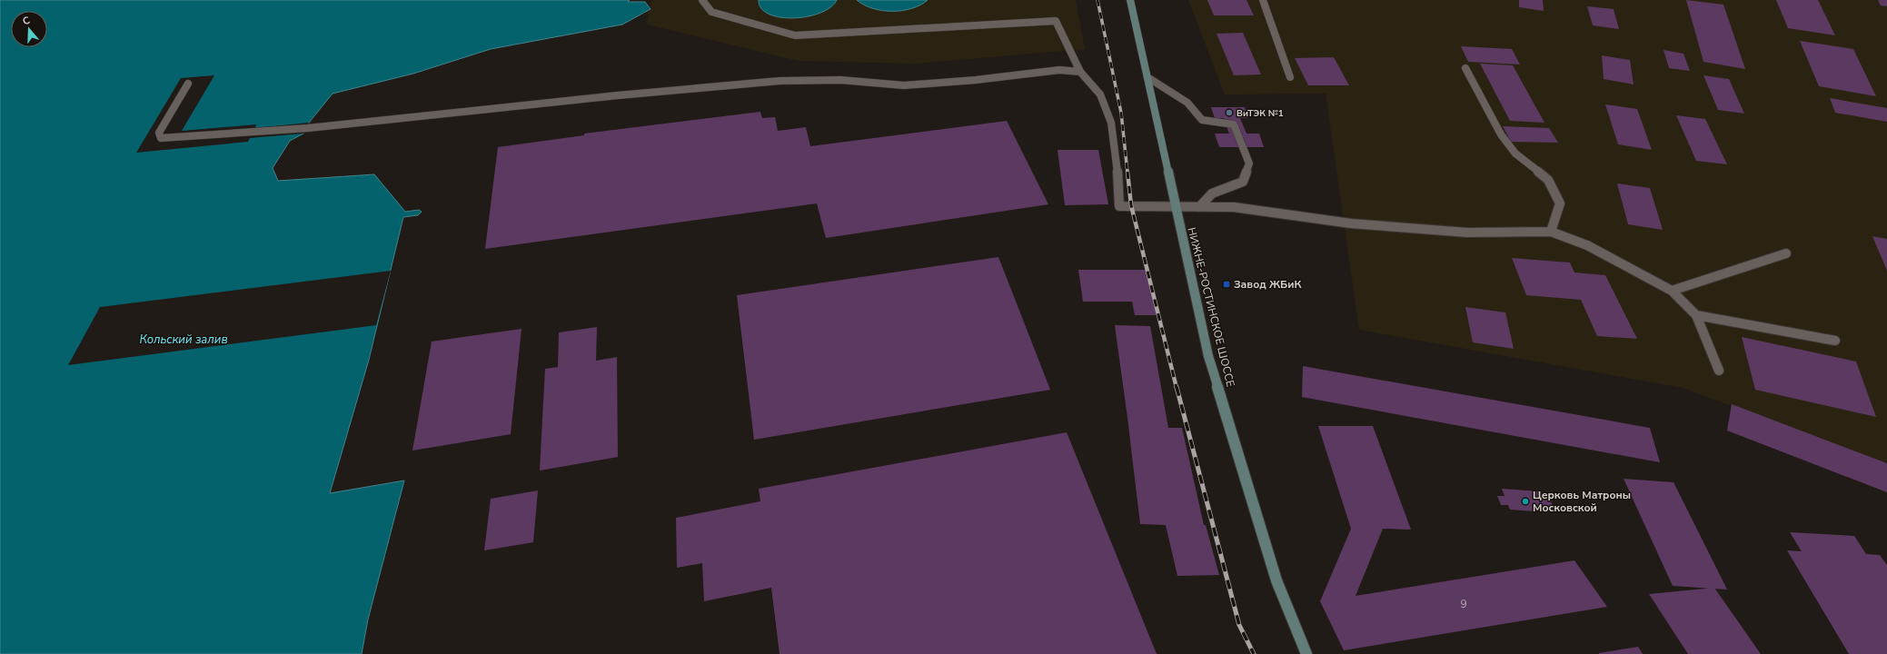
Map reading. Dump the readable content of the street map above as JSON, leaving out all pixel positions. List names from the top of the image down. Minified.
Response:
{"streets":{"street":["НИЖНЕ-РОСТИНСКОЕ ШОССЕ"]},"water":["Кольский залив"],"places":{"other":["ВиТЭК №1","Церковь Матроны Московской"],"transit":["Завод ЖБиК"]},"house_numbers":["9"],"north":"top"}
